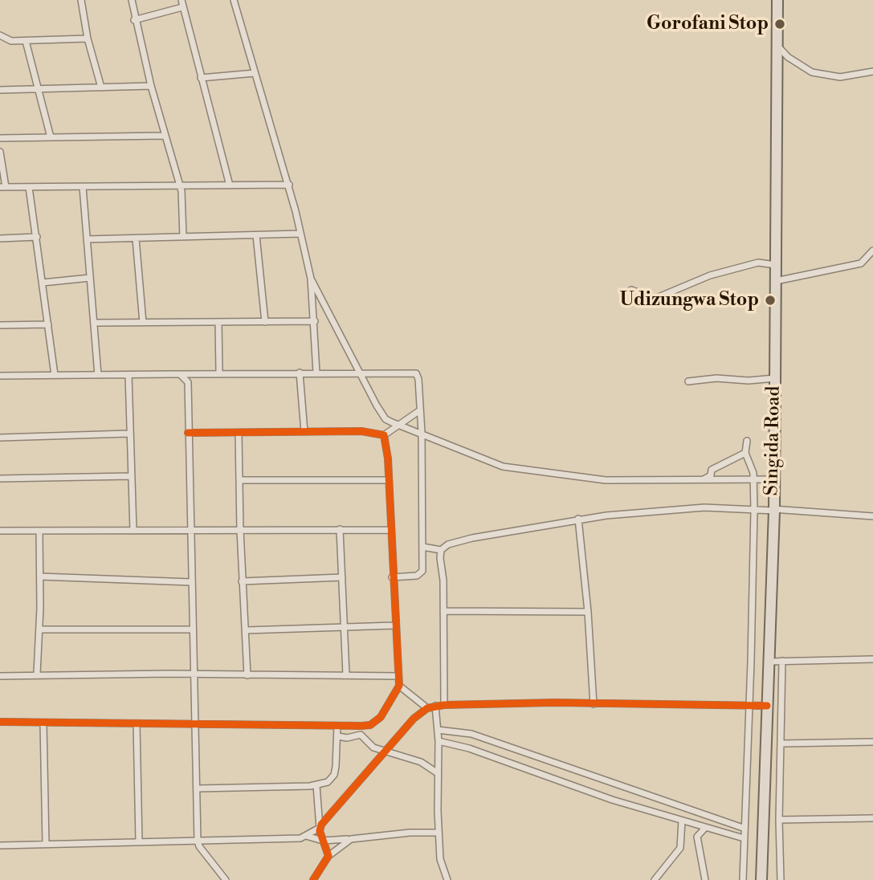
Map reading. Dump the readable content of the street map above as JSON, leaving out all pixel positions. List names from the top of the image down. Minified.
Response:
{"streets":{"highway":["Singida Road"]},"places":["Gorofani Stop","Udizungwa Stop"]}
